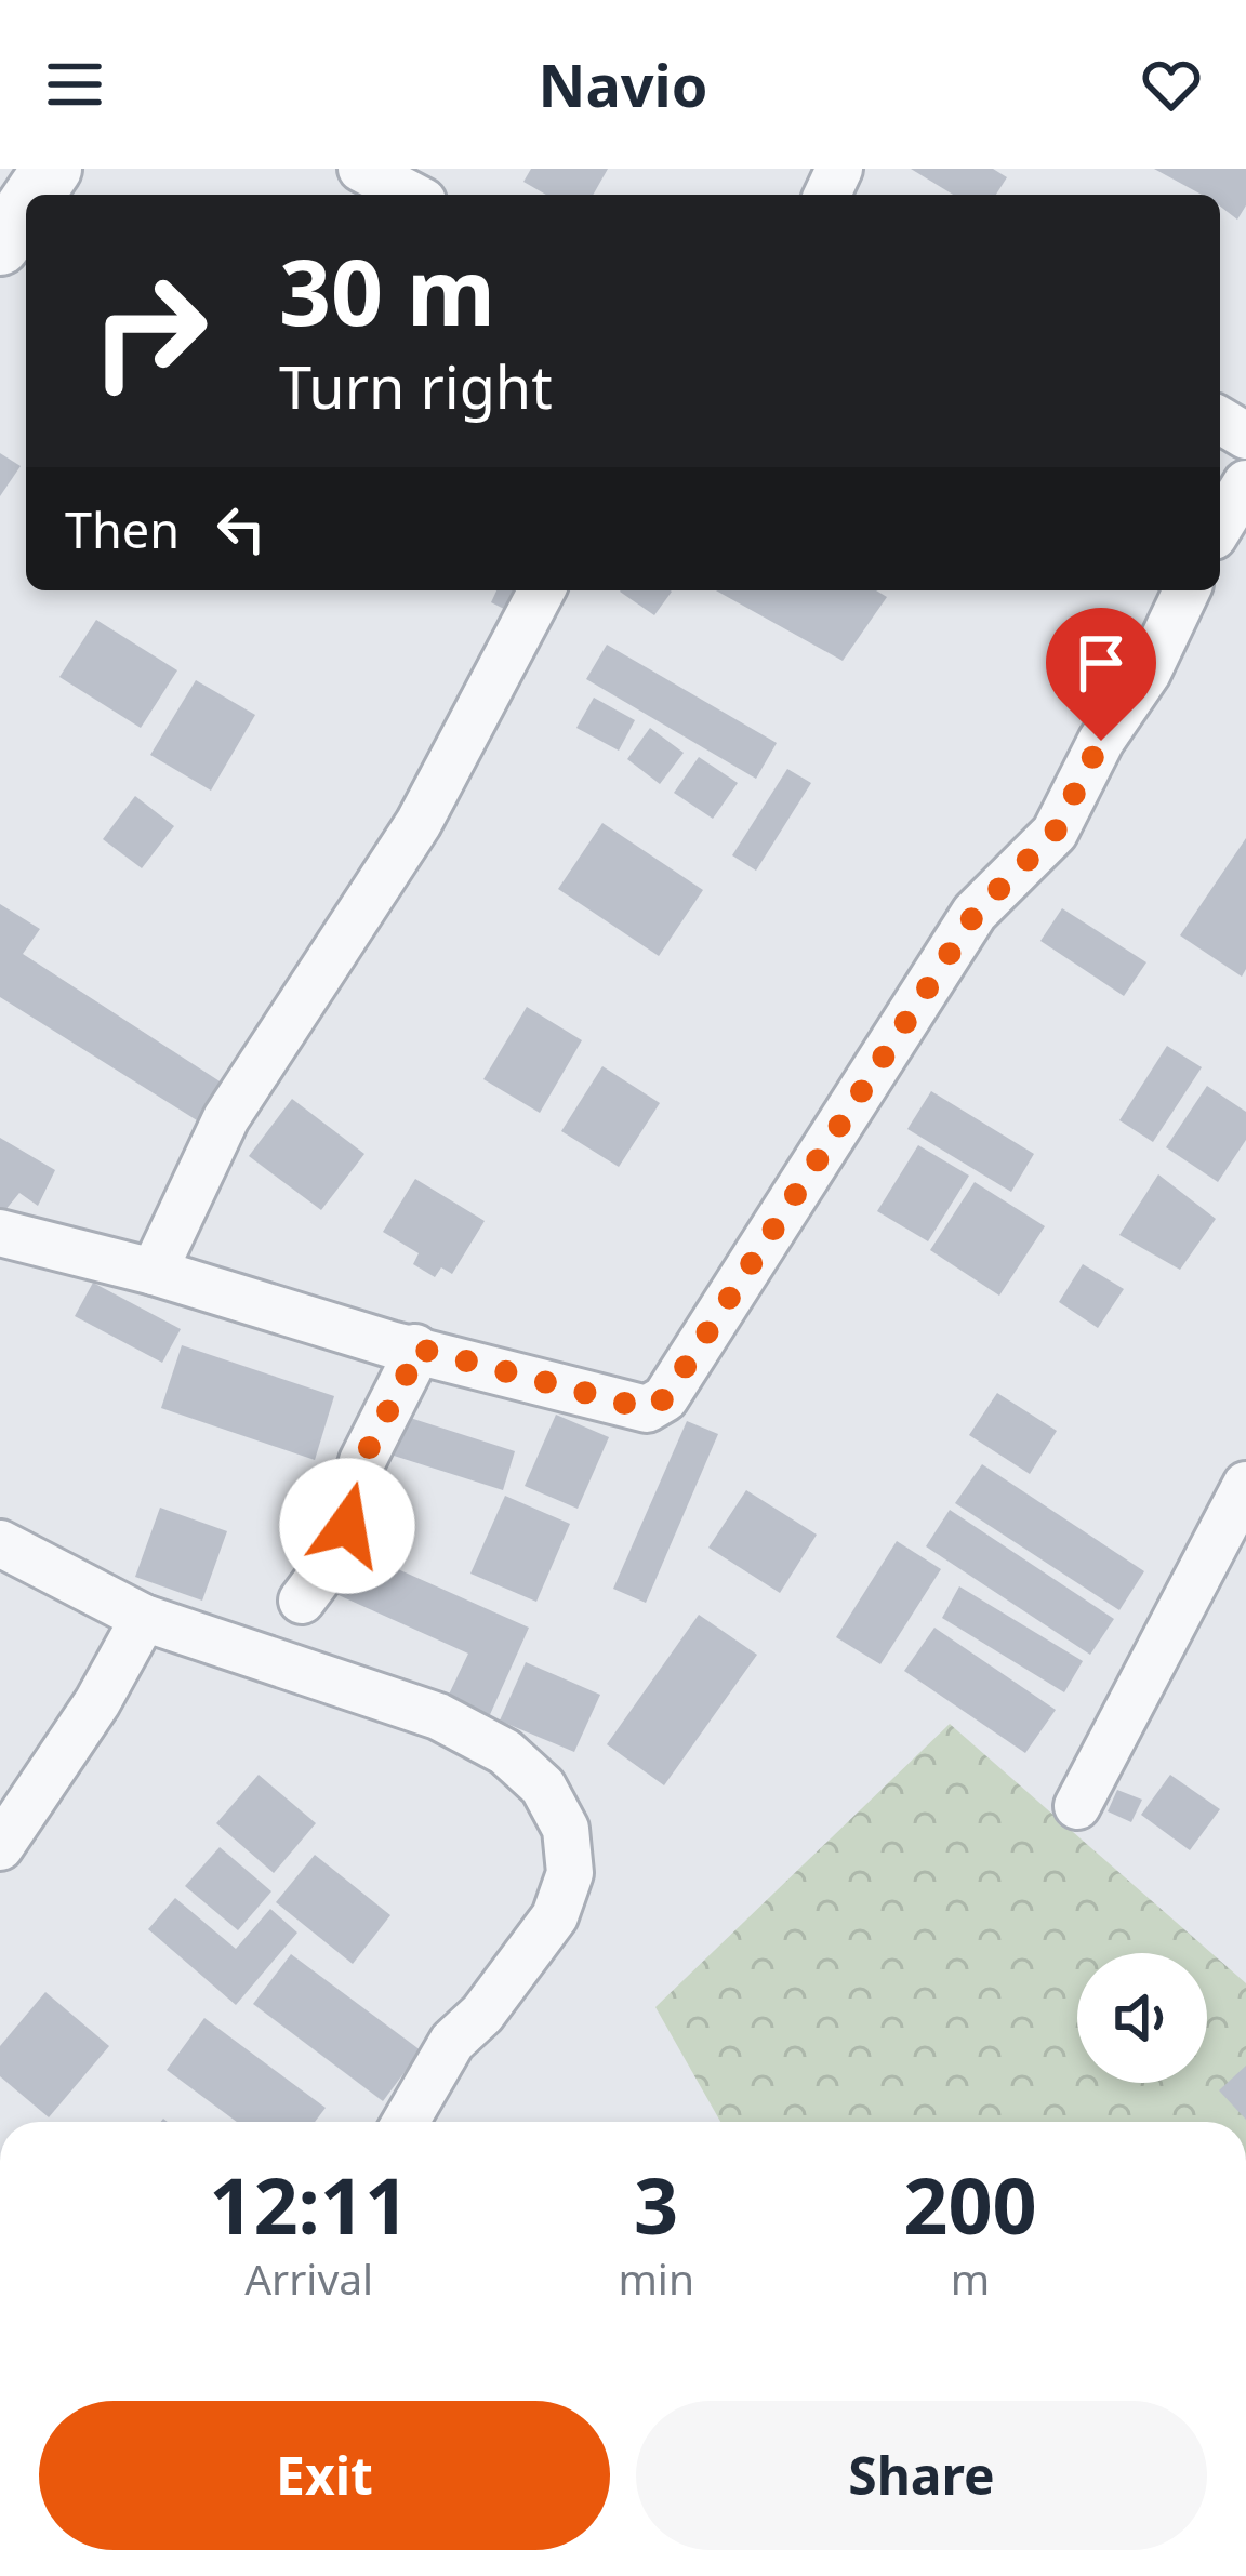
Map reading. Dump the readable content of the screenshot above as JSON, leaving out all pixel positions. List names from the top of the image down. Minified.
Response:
{"page":{"header":"Navio","turn":["30 m","Turn right"],"then":"Then","eta":["12:11","Arrival","3","min","200","m"],"buttons":["Exit","Share"]}}
